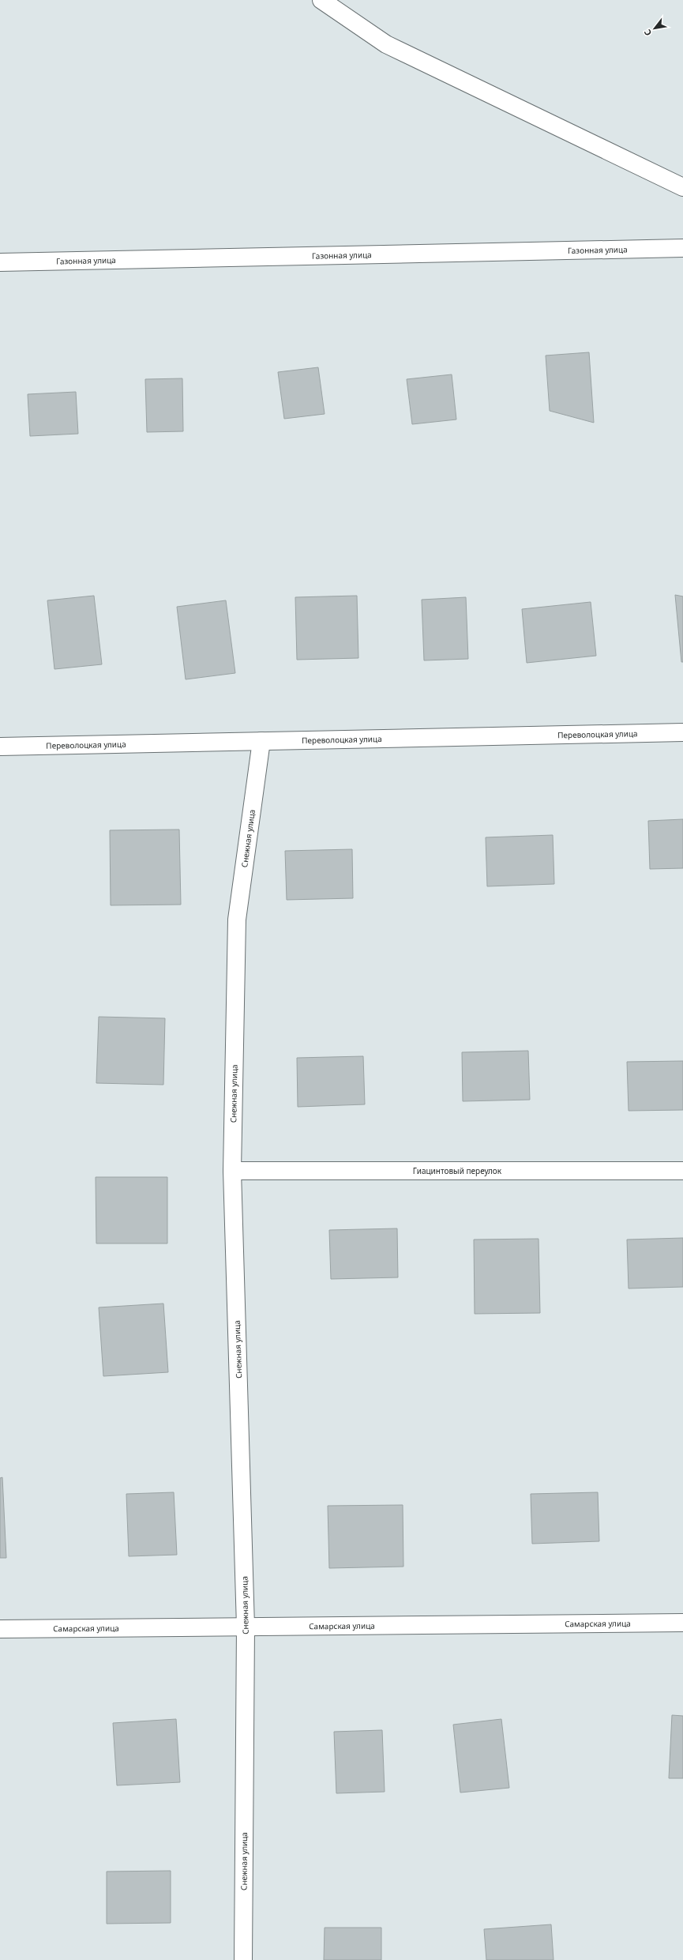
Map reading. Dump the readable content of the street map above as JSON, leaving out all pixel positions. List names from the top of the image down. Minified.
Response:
{"streets":{"street":["Газонная улица","Переволоцкая улица","Снежная улица","Гиацинтовый переулок","Самарская улица"]},"crossings":[["Переволоцкая улица","Снежная улица"],["Снежная улица","Гиацинтовый переулок"],["Снежная улица","Самарская улица"]],"north":"bottom left"}
